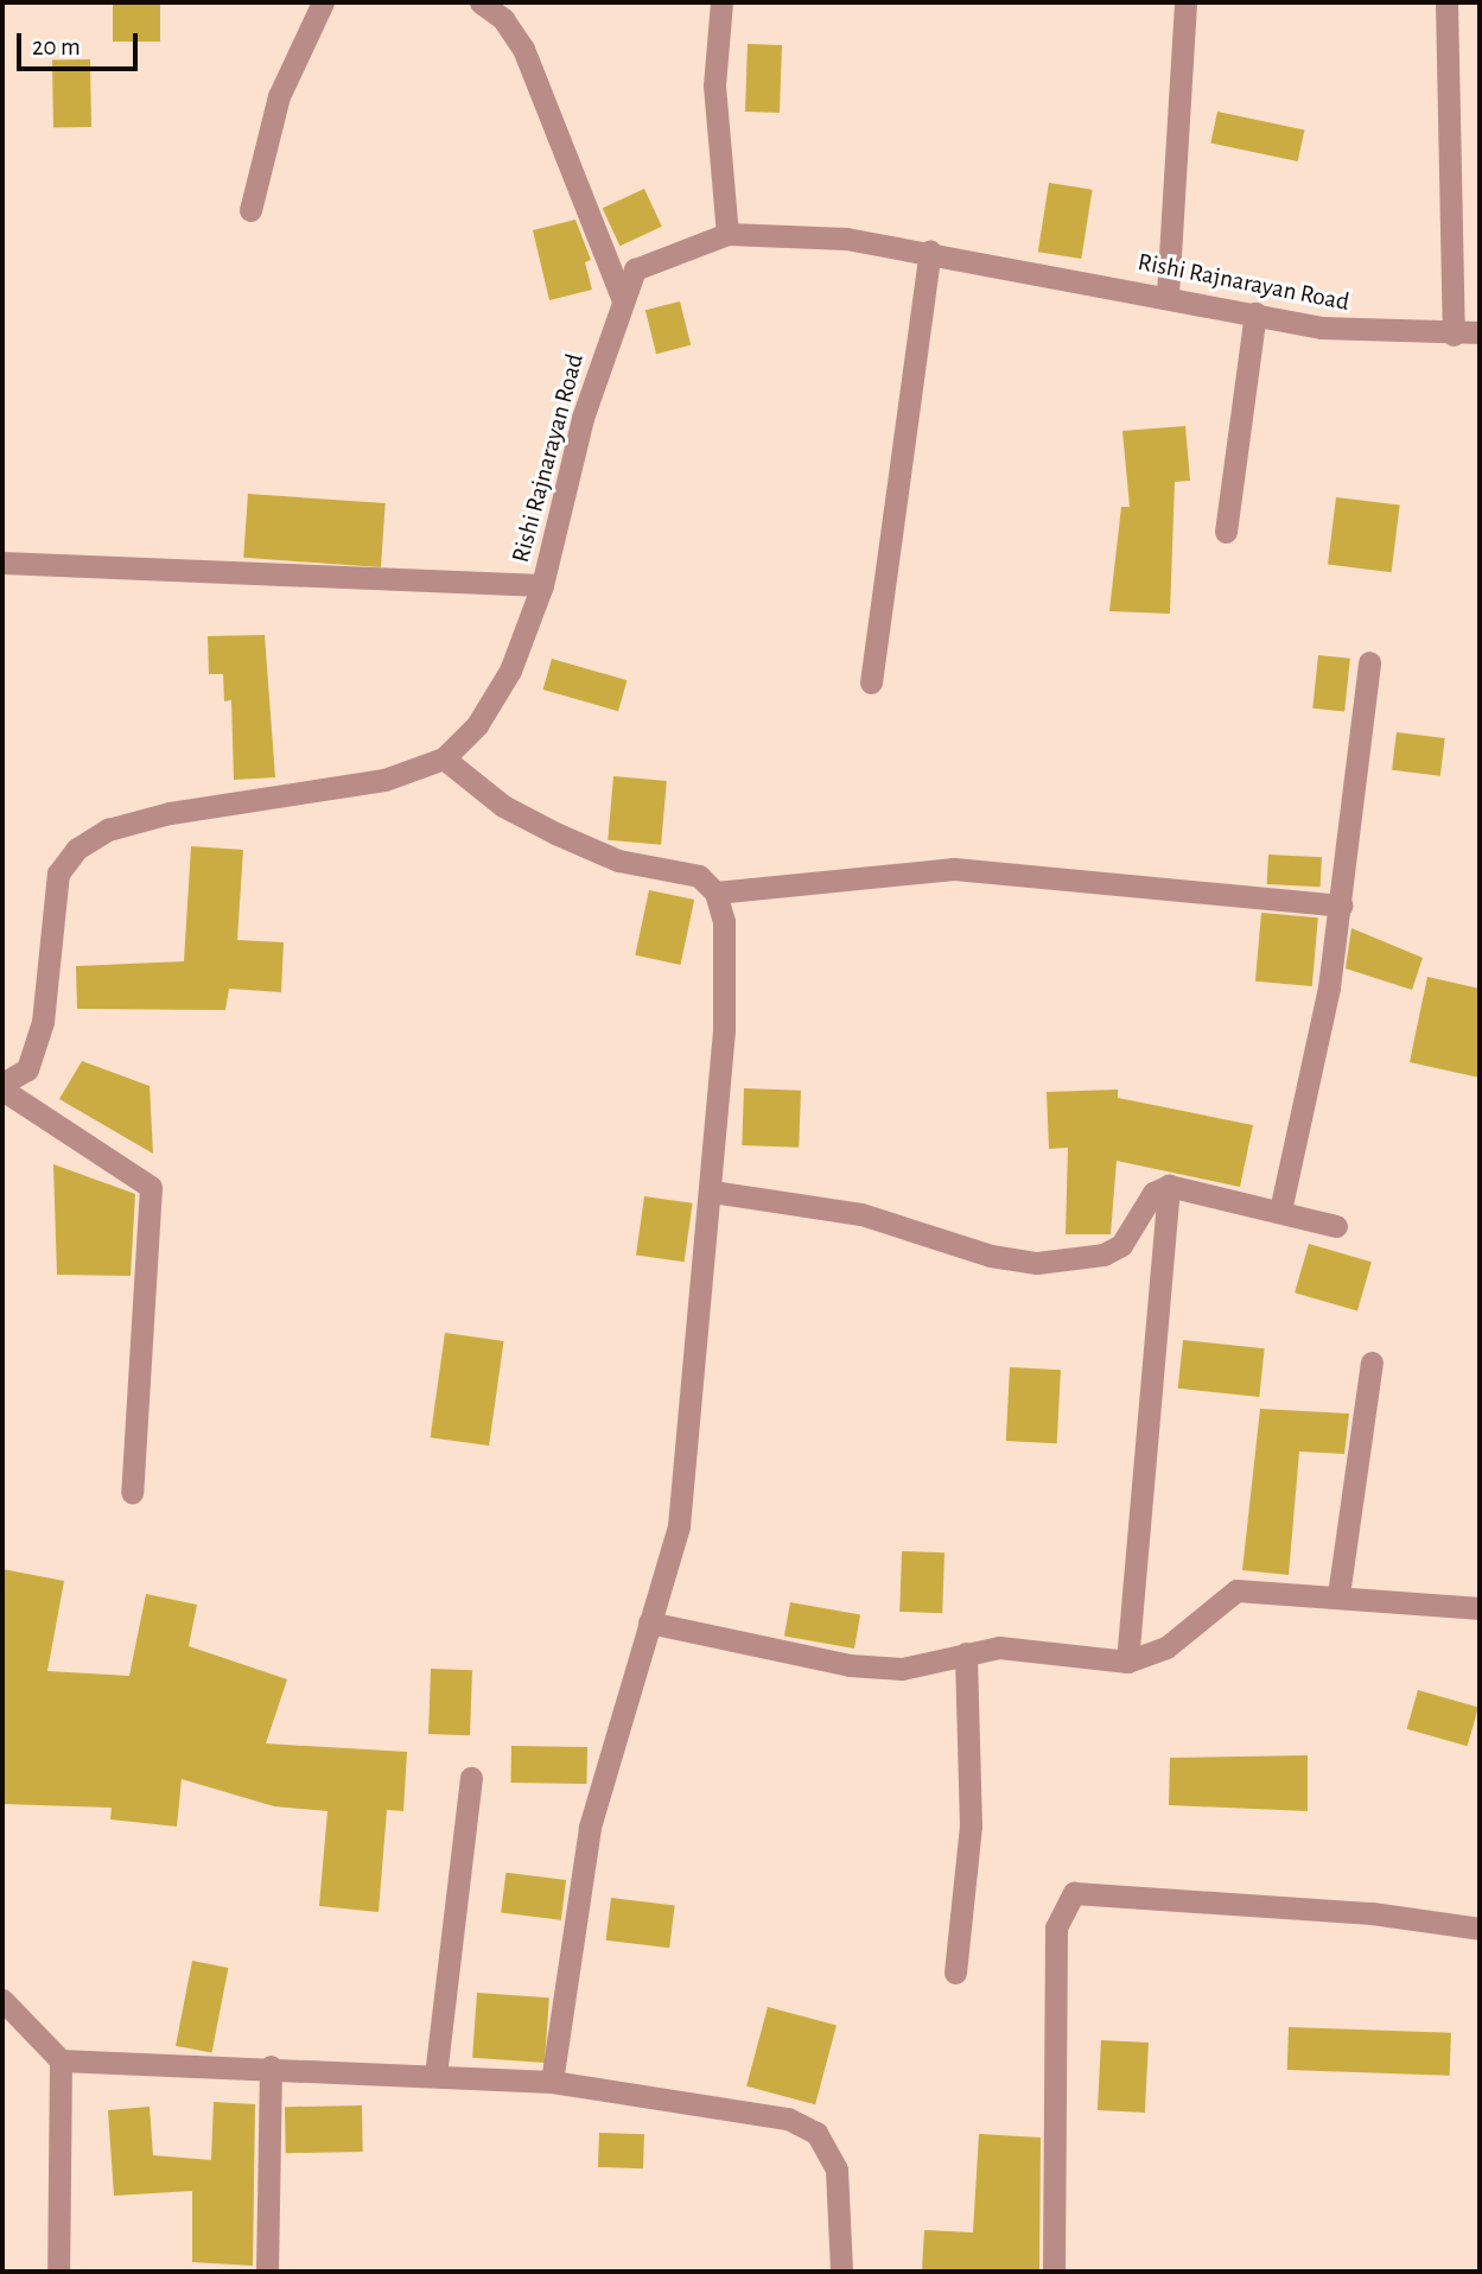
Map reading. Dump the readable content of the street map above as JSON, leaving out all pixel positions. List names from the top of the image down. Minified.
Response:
{"streets":{"street":["Rishi Rajnarayan Road"]},"scale_bar":"20 m"}
